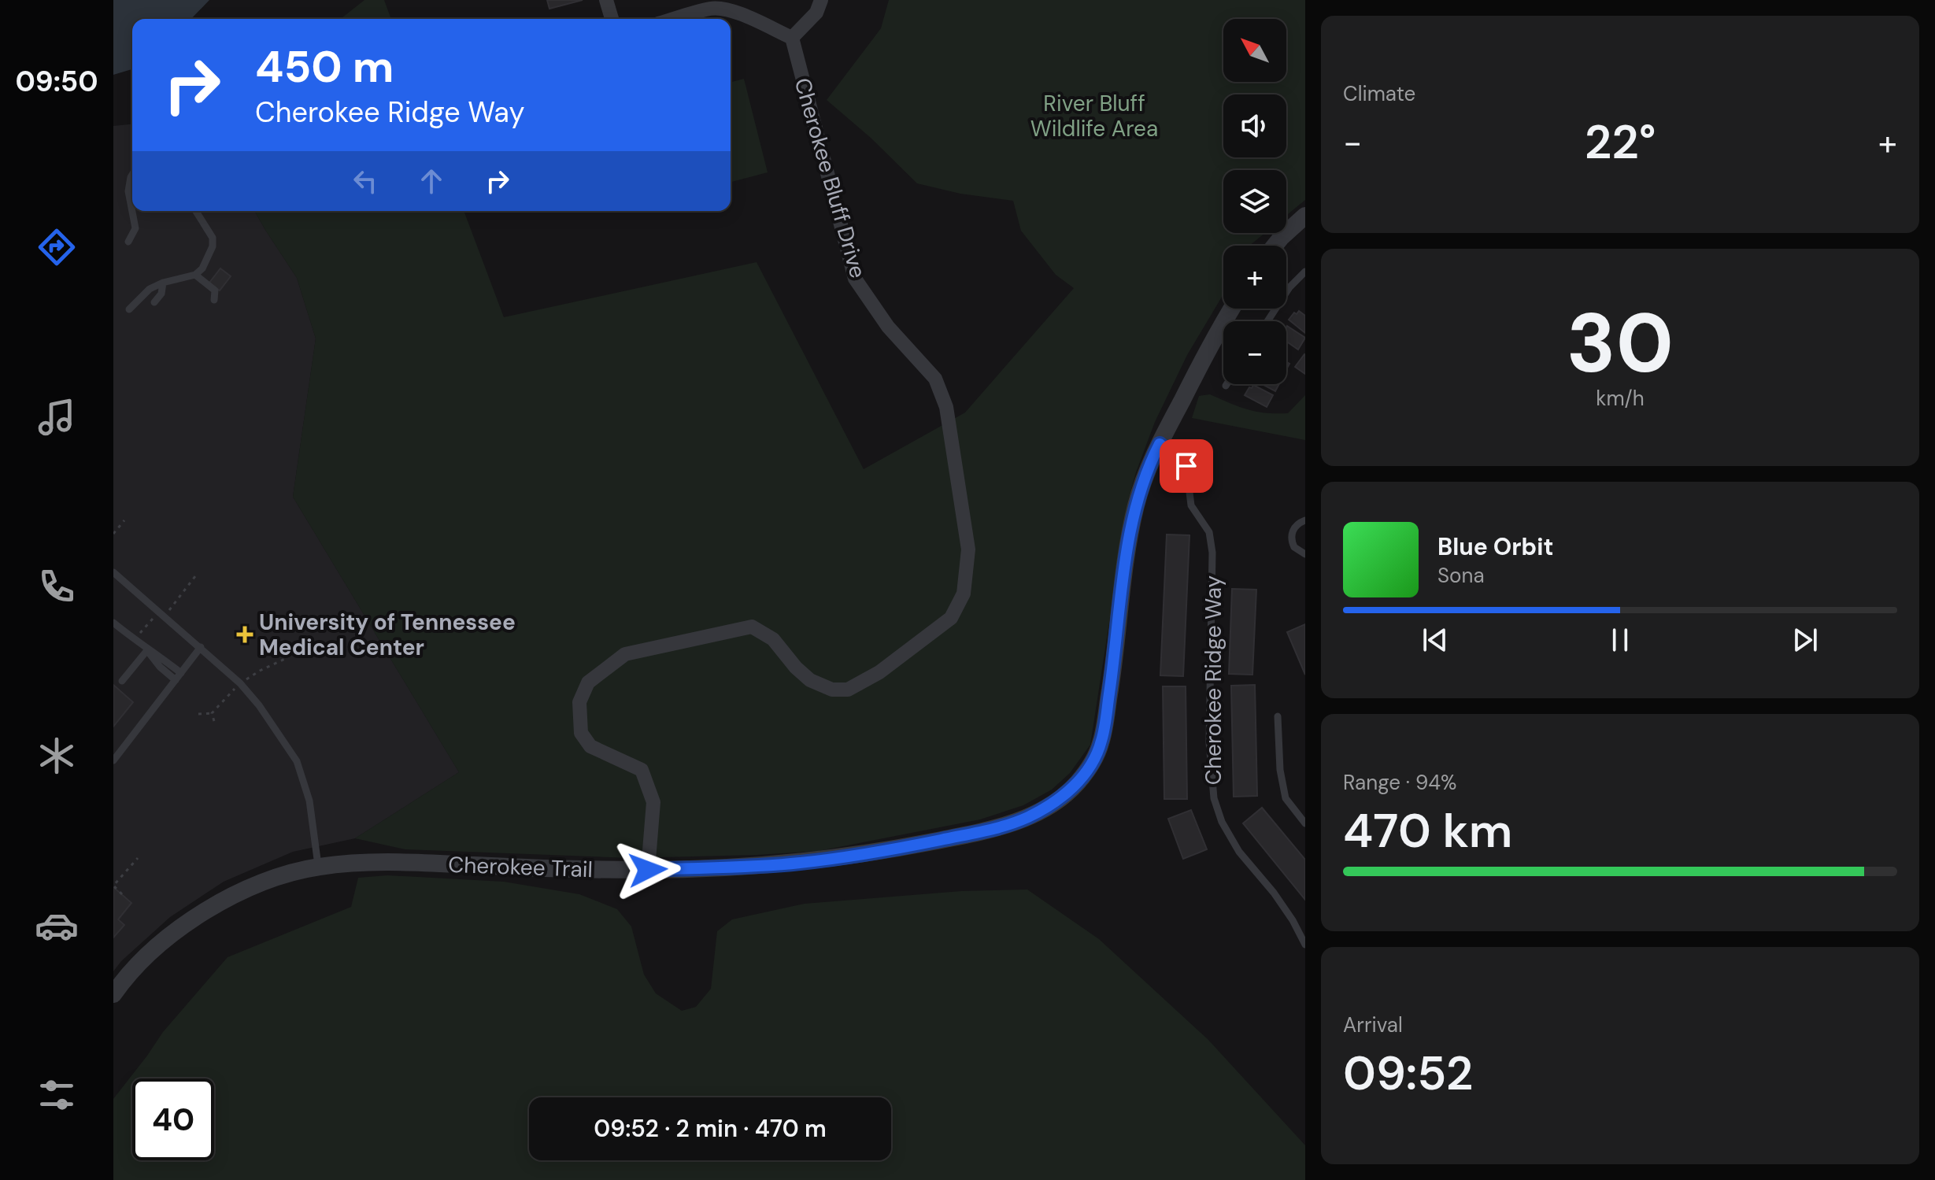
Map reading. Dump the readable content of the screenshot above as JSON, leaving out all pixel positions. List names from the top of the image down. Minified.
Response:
{"streets":{"street":["Cherokee Bluff Drive","Cherokee Trail"],"lane":["Cherokee Ridge Way"]},"crossings":[["Cherokee Bluff Drive","Cherokee Trail"],["Cherokee Ridge Way","Cherokee Trail"]],"parks":["River Bluff Wildlife Area"],"places":{"health":["University of Tennessee Medical Center"]},"north":"top left","page":{"tabs":"09:50","tile":["Climate",["30","km/h"],["Range · 94%","470 km"],["Arrival","09:52"]],"map_buttons":["+","−"],"turn":["450 m","Cherokee Ridge Way"],"heat":["−","22°","+"],"song":["Blue Orbit","Sona"],"limit":"40","trip":"09:52 · 2 min · 470 m"}}
